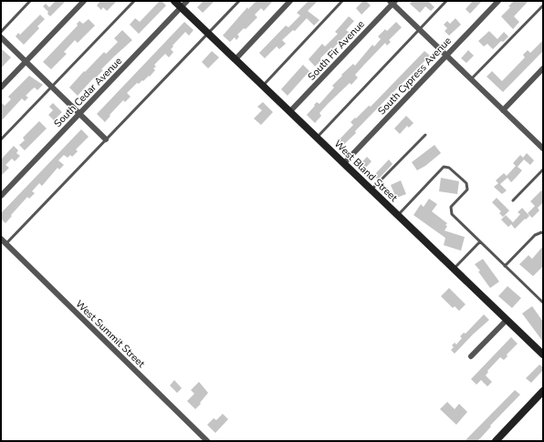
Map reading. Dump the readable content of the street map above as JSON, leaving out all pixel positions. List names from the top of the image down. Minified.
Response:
{"streets":{"street":["South Fir Avenue","South Cypress Avenue","South Cedar Avenue","West Bland Street","West Summit Street"]},"crossings":[["South Fir Avenue","West Bland Street"],["South Cypress Avenue","West Bland Street"],["South Cedar Avenue","West Bland Street"]]}
